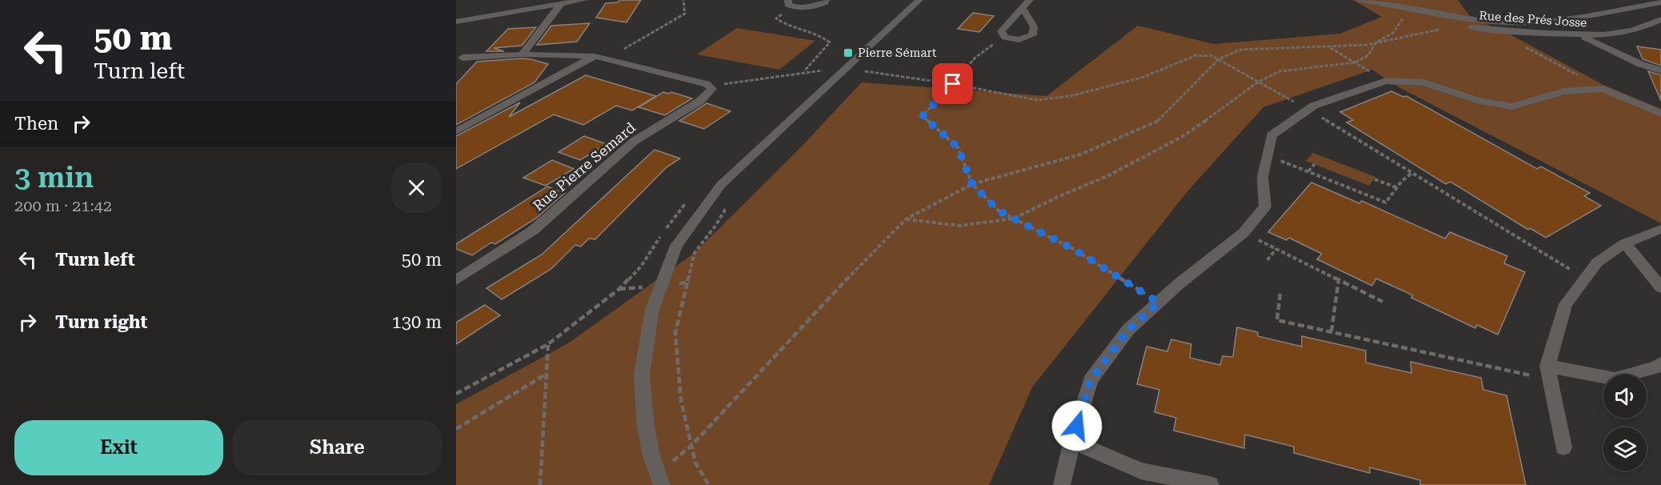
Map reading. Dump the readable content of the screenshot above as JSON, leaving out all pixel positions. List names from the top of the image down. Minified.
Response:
{"streets":{"street":["Rue des Prés Josse","Rue Pierre Semard"]},"places":{"transit":["Pierre Sémart"]},"page":{"turn":["50 m","Turn left"],"then":"Then","heading":["3 min","200 m · 21:42"],"list":[{"name":"Turn left","value":"50 m"},{"name":"Turn right","value":"130 m"}],"buttons":["Exit","Share"]}}
